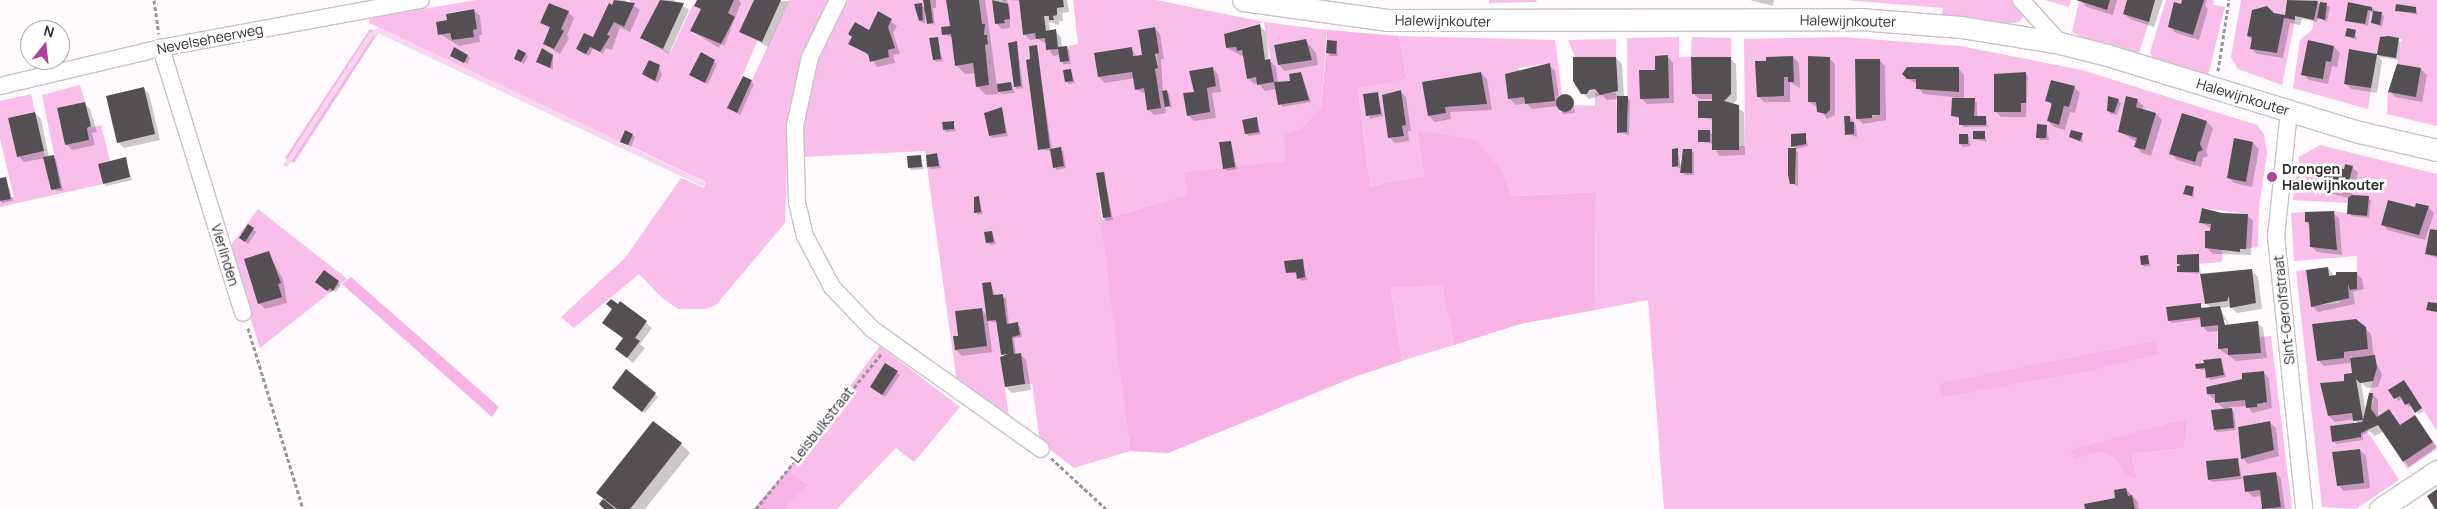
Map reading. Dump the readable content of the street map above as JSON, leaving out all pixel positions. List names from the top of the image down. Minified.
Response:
{"streets":{"street":["Halewijnkouter","Nevelseheerweg","Vierlinden","Sint-Gerolfstraat"],"path":["Leisbulkstraat"]},"crossings":[["Halewijnkouter","Sint-Gerolfstraat"],["Nevelseheerweg","Vierlinden"]],"places":["Drongen Halewijnkouter"],"north":"top"}
